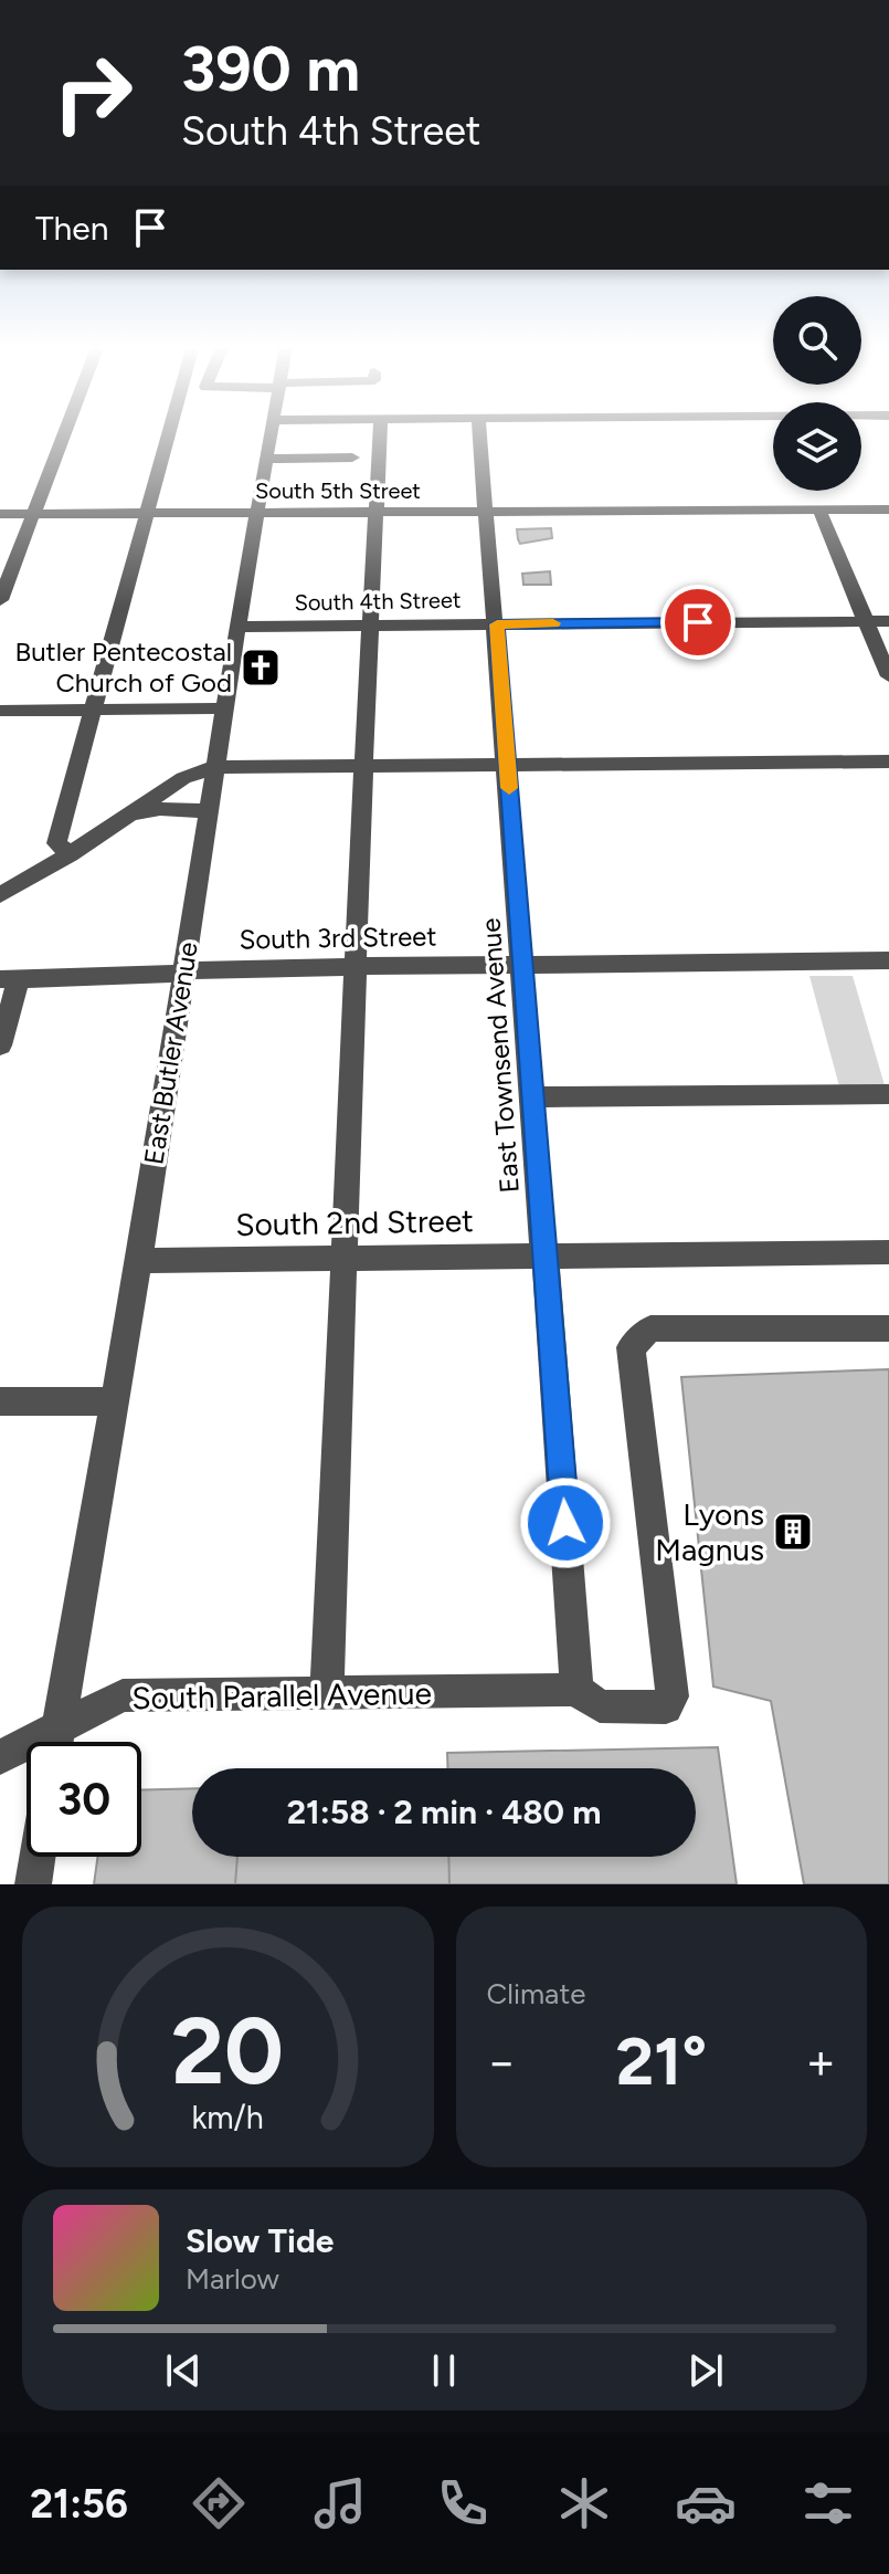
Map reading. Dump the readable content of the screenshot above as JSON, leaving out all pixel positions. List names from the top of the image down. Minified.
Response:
{"streets":{"street":["South 5th Street","South 4th Street","South 3rd Street","East Butler Avenue","East Townsend Avenue","South 2nd Street","South Parallel Avenue"]},"crossings":[["South 5th Street","East Butler Avenue"],["South 5th Street","East Townsend Avenue"],["South 4th Street","East Butler Avenue"],["South 4th Street","East Townsend Avenue"],["South 3rd Street","East Butler Avenue"],["South 3rd Street","East Townsend Avenue"],["East Butler Avenue","South 2nd Street"],["East Butler Avenue","South Parallel Avenue"],["East Townsend Avenue","South 2nd Street"],["East Townsend Avenue","South Parallel Avenue"]],"places":{"church":["Butler Pentecostal Church of God"],"building":["Lyons Magnus"]},"page":{"turn":["390 m","South 4th Street"],"then":"Then","limit":"30","trip":"21:58 · 2 min · 480 m","tile":"Climate","heat":["−","21°","+"],"song":["Slow Tide","Marlow"],"tabs":"21:56","gauge":["20","km/h"]}}
